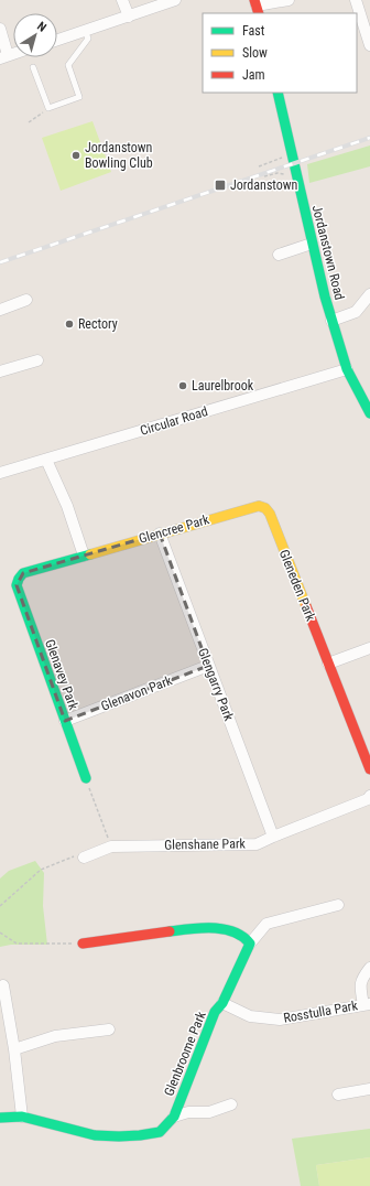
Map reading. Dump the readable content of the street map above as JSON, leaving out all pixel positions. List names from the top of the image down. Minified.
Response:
{"streets":{"street":["Jordanstown Road","Circular Road","Glencree Park","Gleneden Park","Glenavey Park","Glengarry Park","Glenavon Park","Glenshane Park","Rosstulla Park","Glenbroome Park"]},"crossings":[["Jordanstown Road","Circular Road"],["Glencree Park","Gleneden Park"],["Glencree Park","Glenavey Park"],["Glencree Park","Glengarry Park"],["Glenavey Park","Glenavon Park"],["Glengarry Park","Glenavon Park"],["Glengarry Park","Glenshane Park"],["Rosstulla Park","Glenbroome Park"]],"places":{"other":["Jordanstown Bowling Club","Rectory","Laurelbrook"],"transit":["Jordanstown"]},"legend":["Fast","Slow","Jam"],"north":"top right"}
